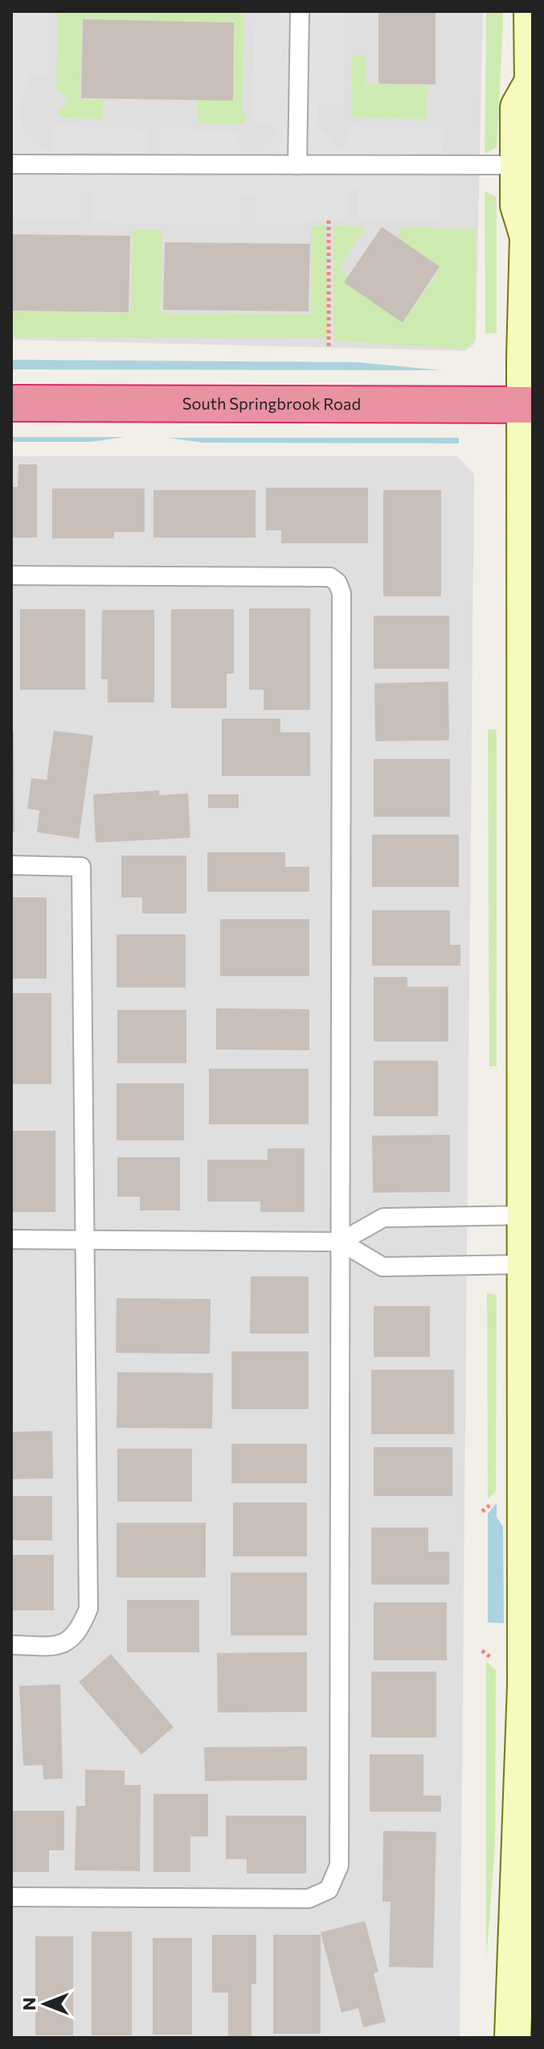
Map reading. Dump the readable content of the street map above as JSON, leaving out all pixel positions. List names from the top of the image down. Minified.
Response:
{"streets":{"highway":["South Springbrook Road"]},"north":"left"}
